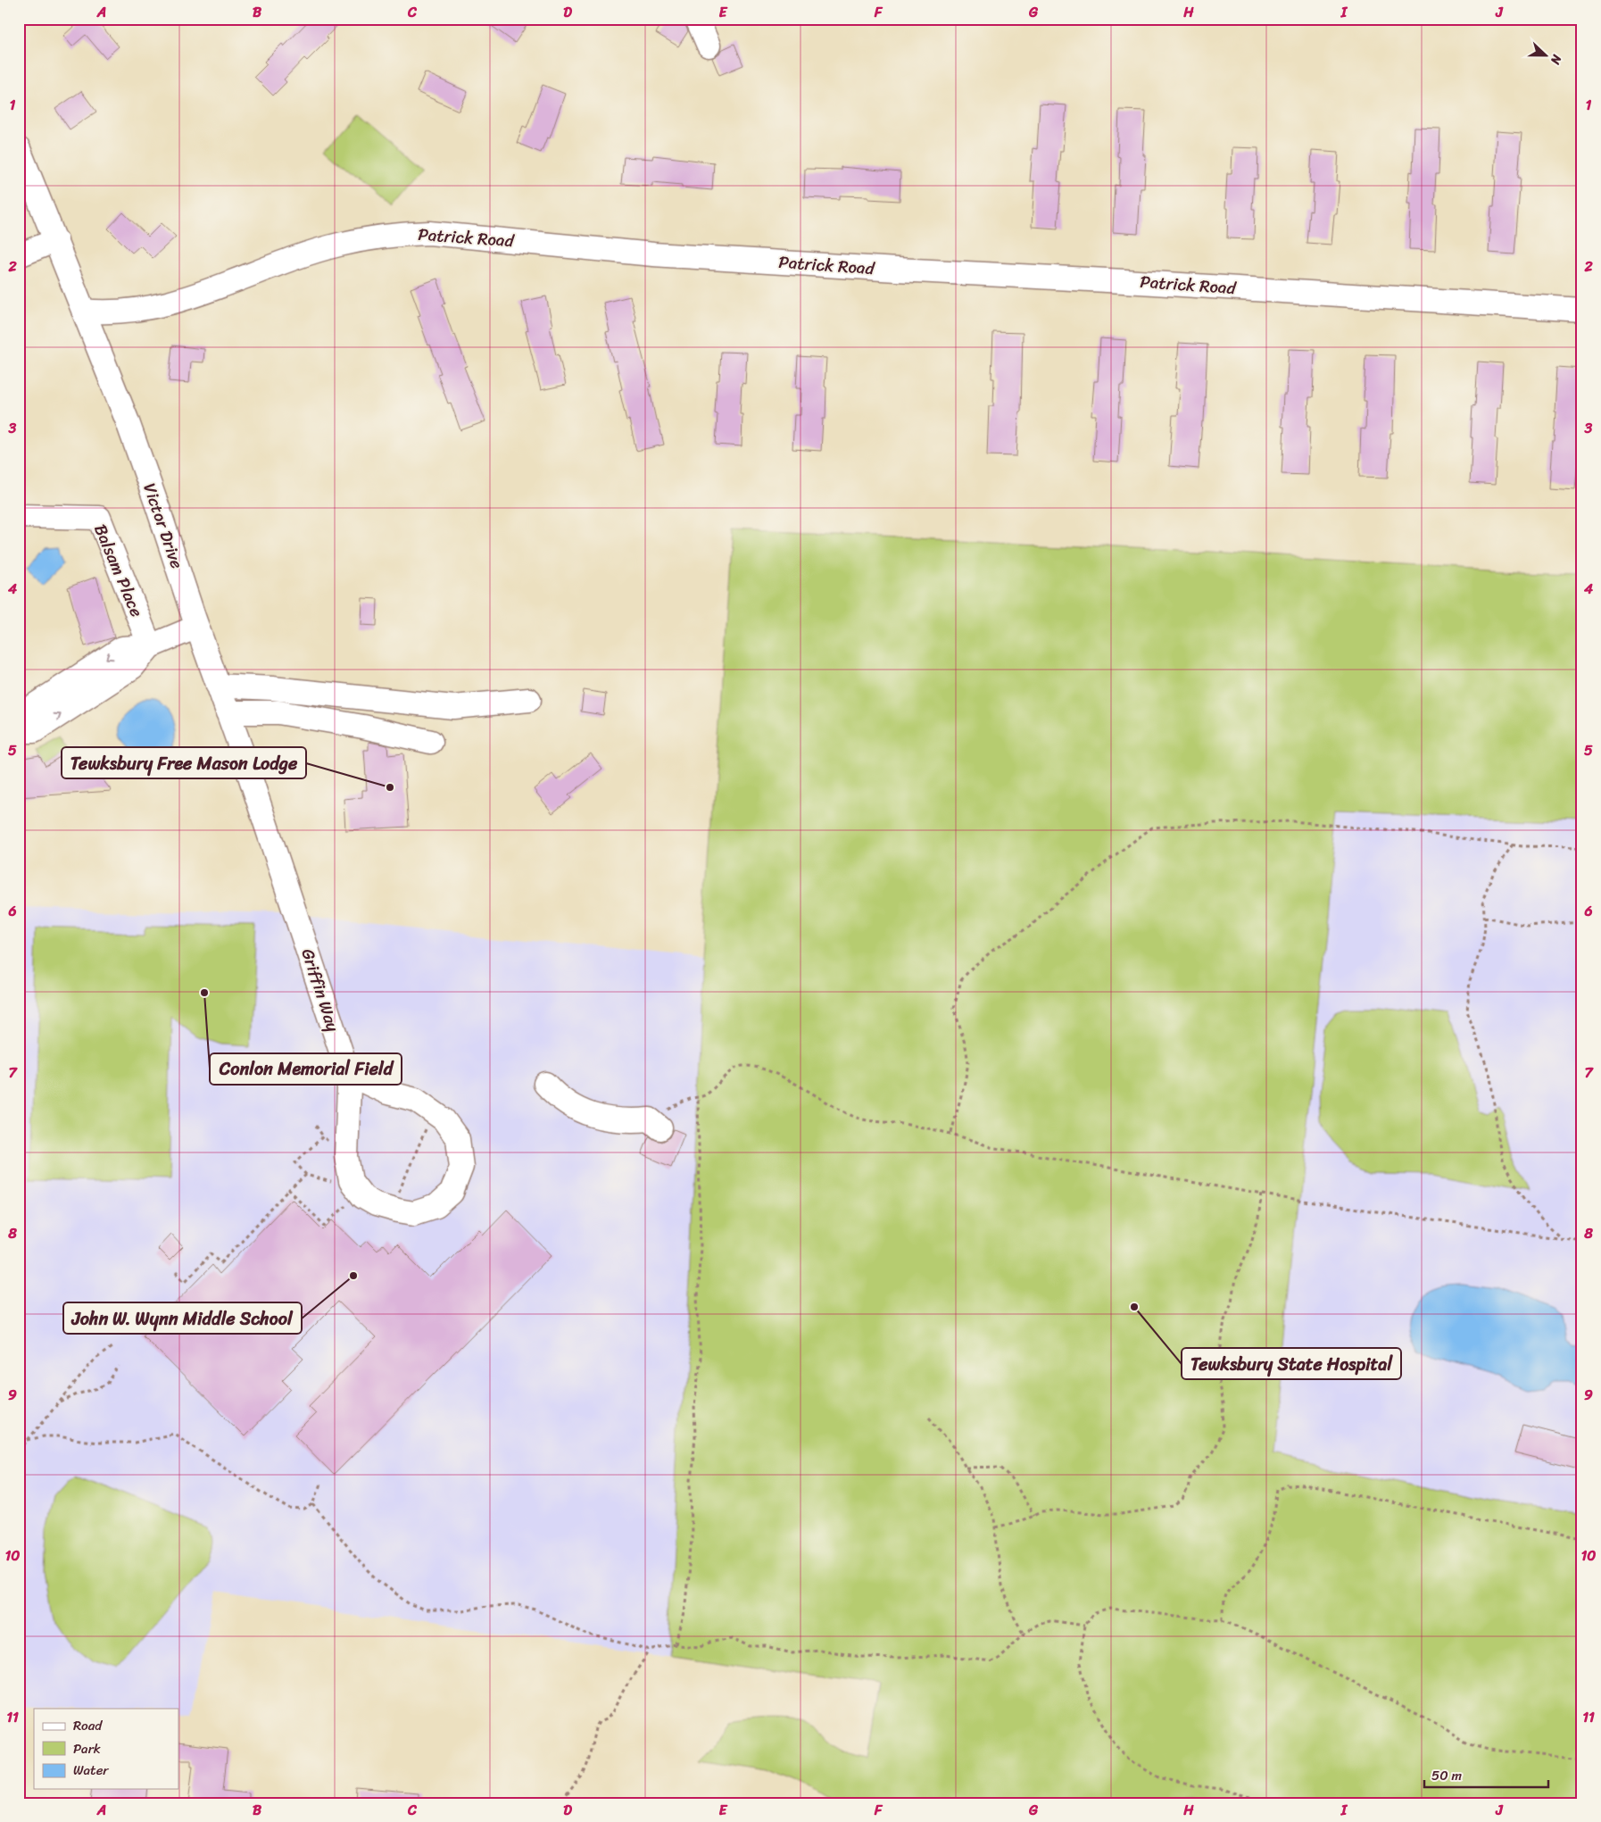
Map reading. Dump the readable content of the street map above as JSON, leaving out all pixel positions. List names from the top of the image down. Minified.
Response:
{"streets":{"street":["Patrick Road","Victor Drive","Balsam Place","Griffin Way"]},"crossings":[["Patrick Road","Victor Drive"],["Victor Drive","Griffin Way"]],"places":["Tewksbury Free Mason Lodge","Conlon Memorial Field","John W. Wynn Middle School","Tewksbury State Hospital"],"legend":["Road","Park","Water"],"scale_bar":"50 m","north":"right","grid":{"columns":["A","B","C","D","E","F","G","H","I","J"],"rows":["1","2","3","4","5","6","7","8","9","10","11"]}}
